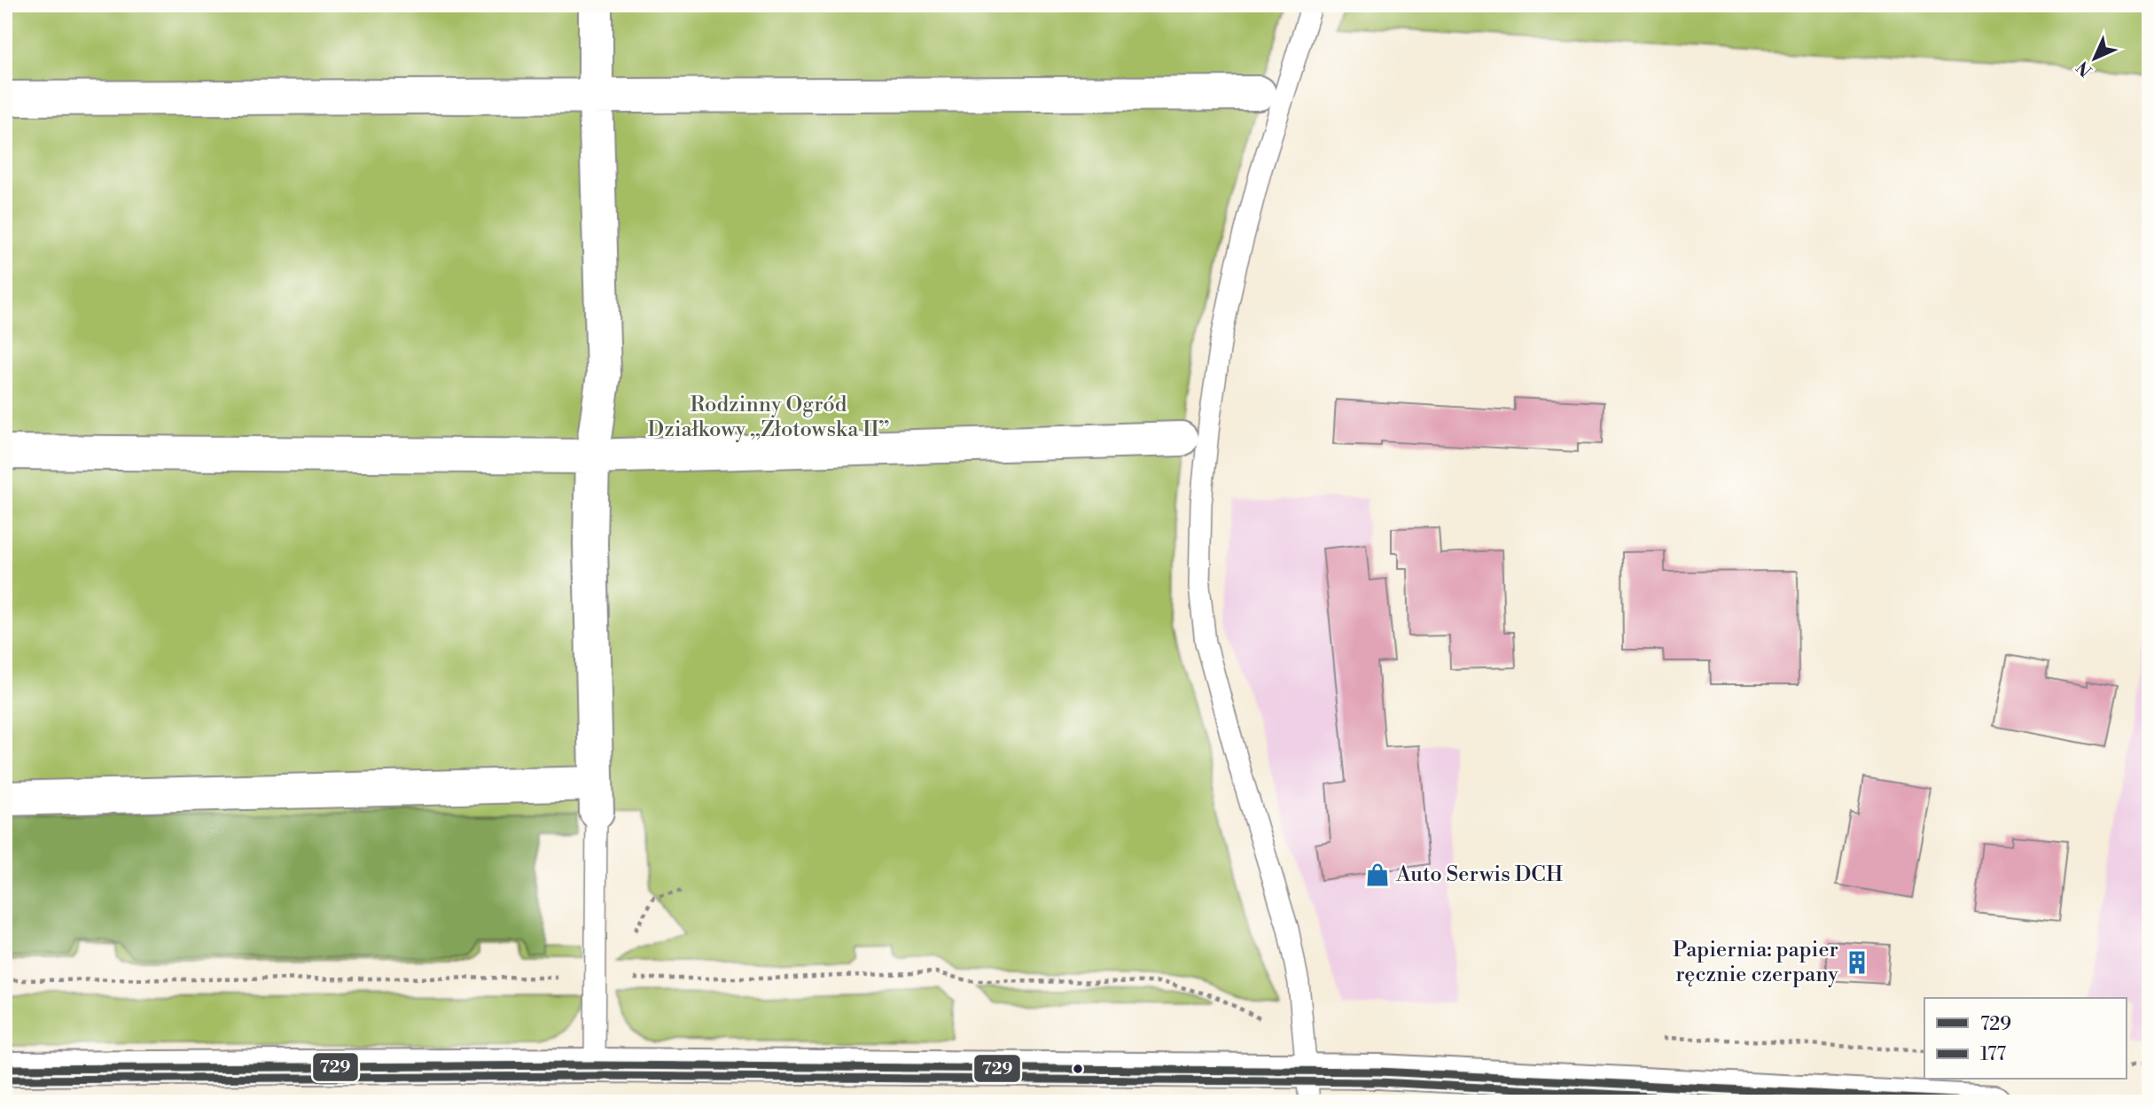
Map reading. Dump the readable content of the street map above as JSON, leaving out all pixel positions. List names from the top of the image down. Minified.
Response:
{"parks":["Rodzinny Ogród Działkowy „Złotowska II”"],"places":{"shop":["Auto Serwis DCH"],"building":["Papiernia: papier ręcznie czerpany"]},"lines":["transit line 729","transit line 177"],"legend":["729","177"],"north":"bottom left"}
